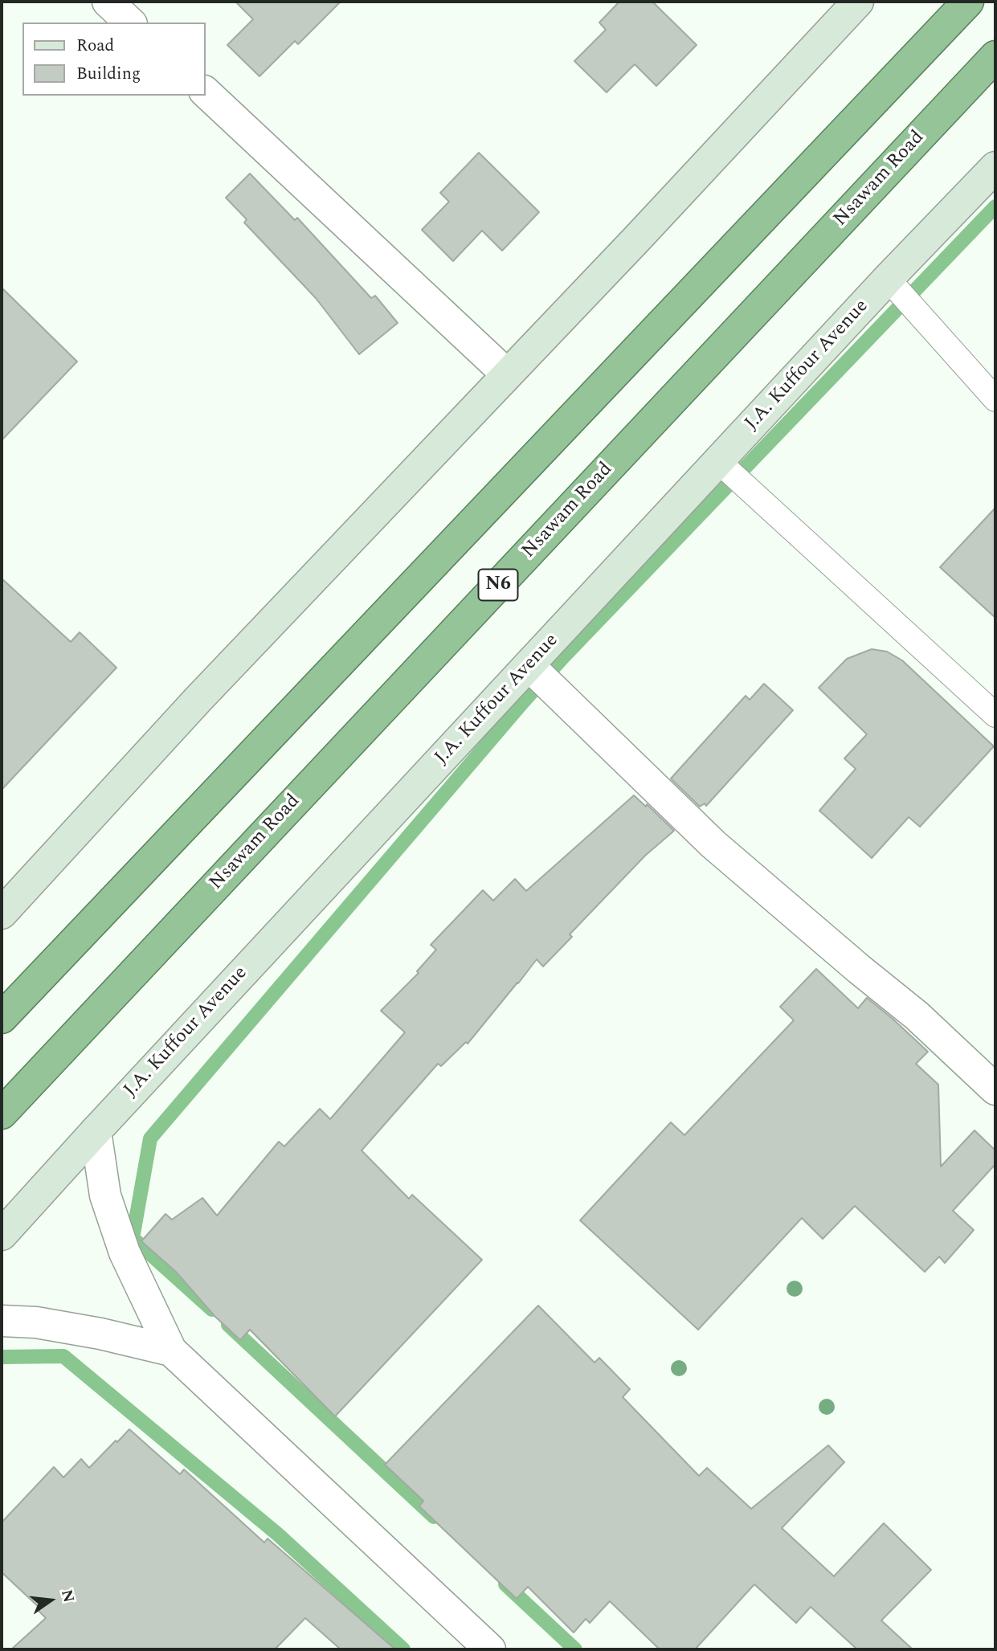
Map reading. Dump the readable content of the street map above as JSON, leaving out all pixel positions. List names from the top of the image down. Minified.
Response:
{"streets":{"highway":["Nsawam Road","N6"],"main road":["J.A. Kuffour Avenue"]},"legend":["Road","Building"],"north":"right"}
